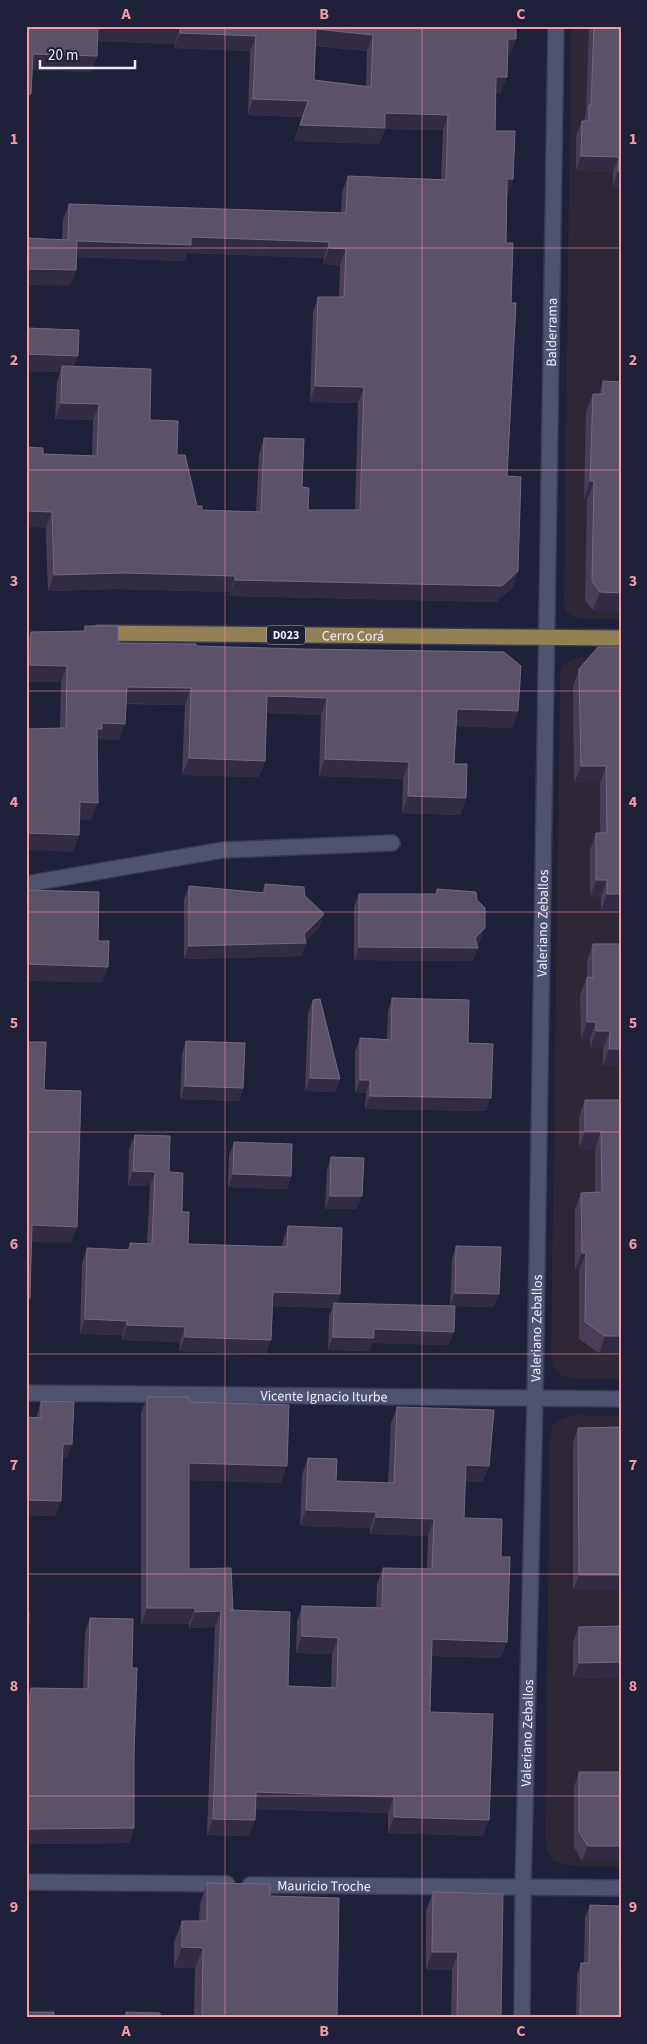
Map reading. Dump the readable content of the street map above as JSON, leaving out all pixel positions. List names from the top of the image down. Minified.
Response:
{"streets":{"main road":["D023","Cerro Corá"],"street":["Balderrama","Valeriano Zeballos","Vicente Ignacio Iturbe","Mauricio Troche"]},"crossings":[["Balderrama","Cerro Corá"],["Balderrama","Valeriano Zeballos"],["Cerro Corá","Valeriano Zeballos"],["Valeriano Zeballos","Vicente Ignacio Iturbe"],["Valeriano Zeballos","Mauricio Troche"]],"scale_bar":"20 m","grid":{"columns":["A","B","C"],"rows":["1","2","3","4","5","6","7","8","9"]}}
